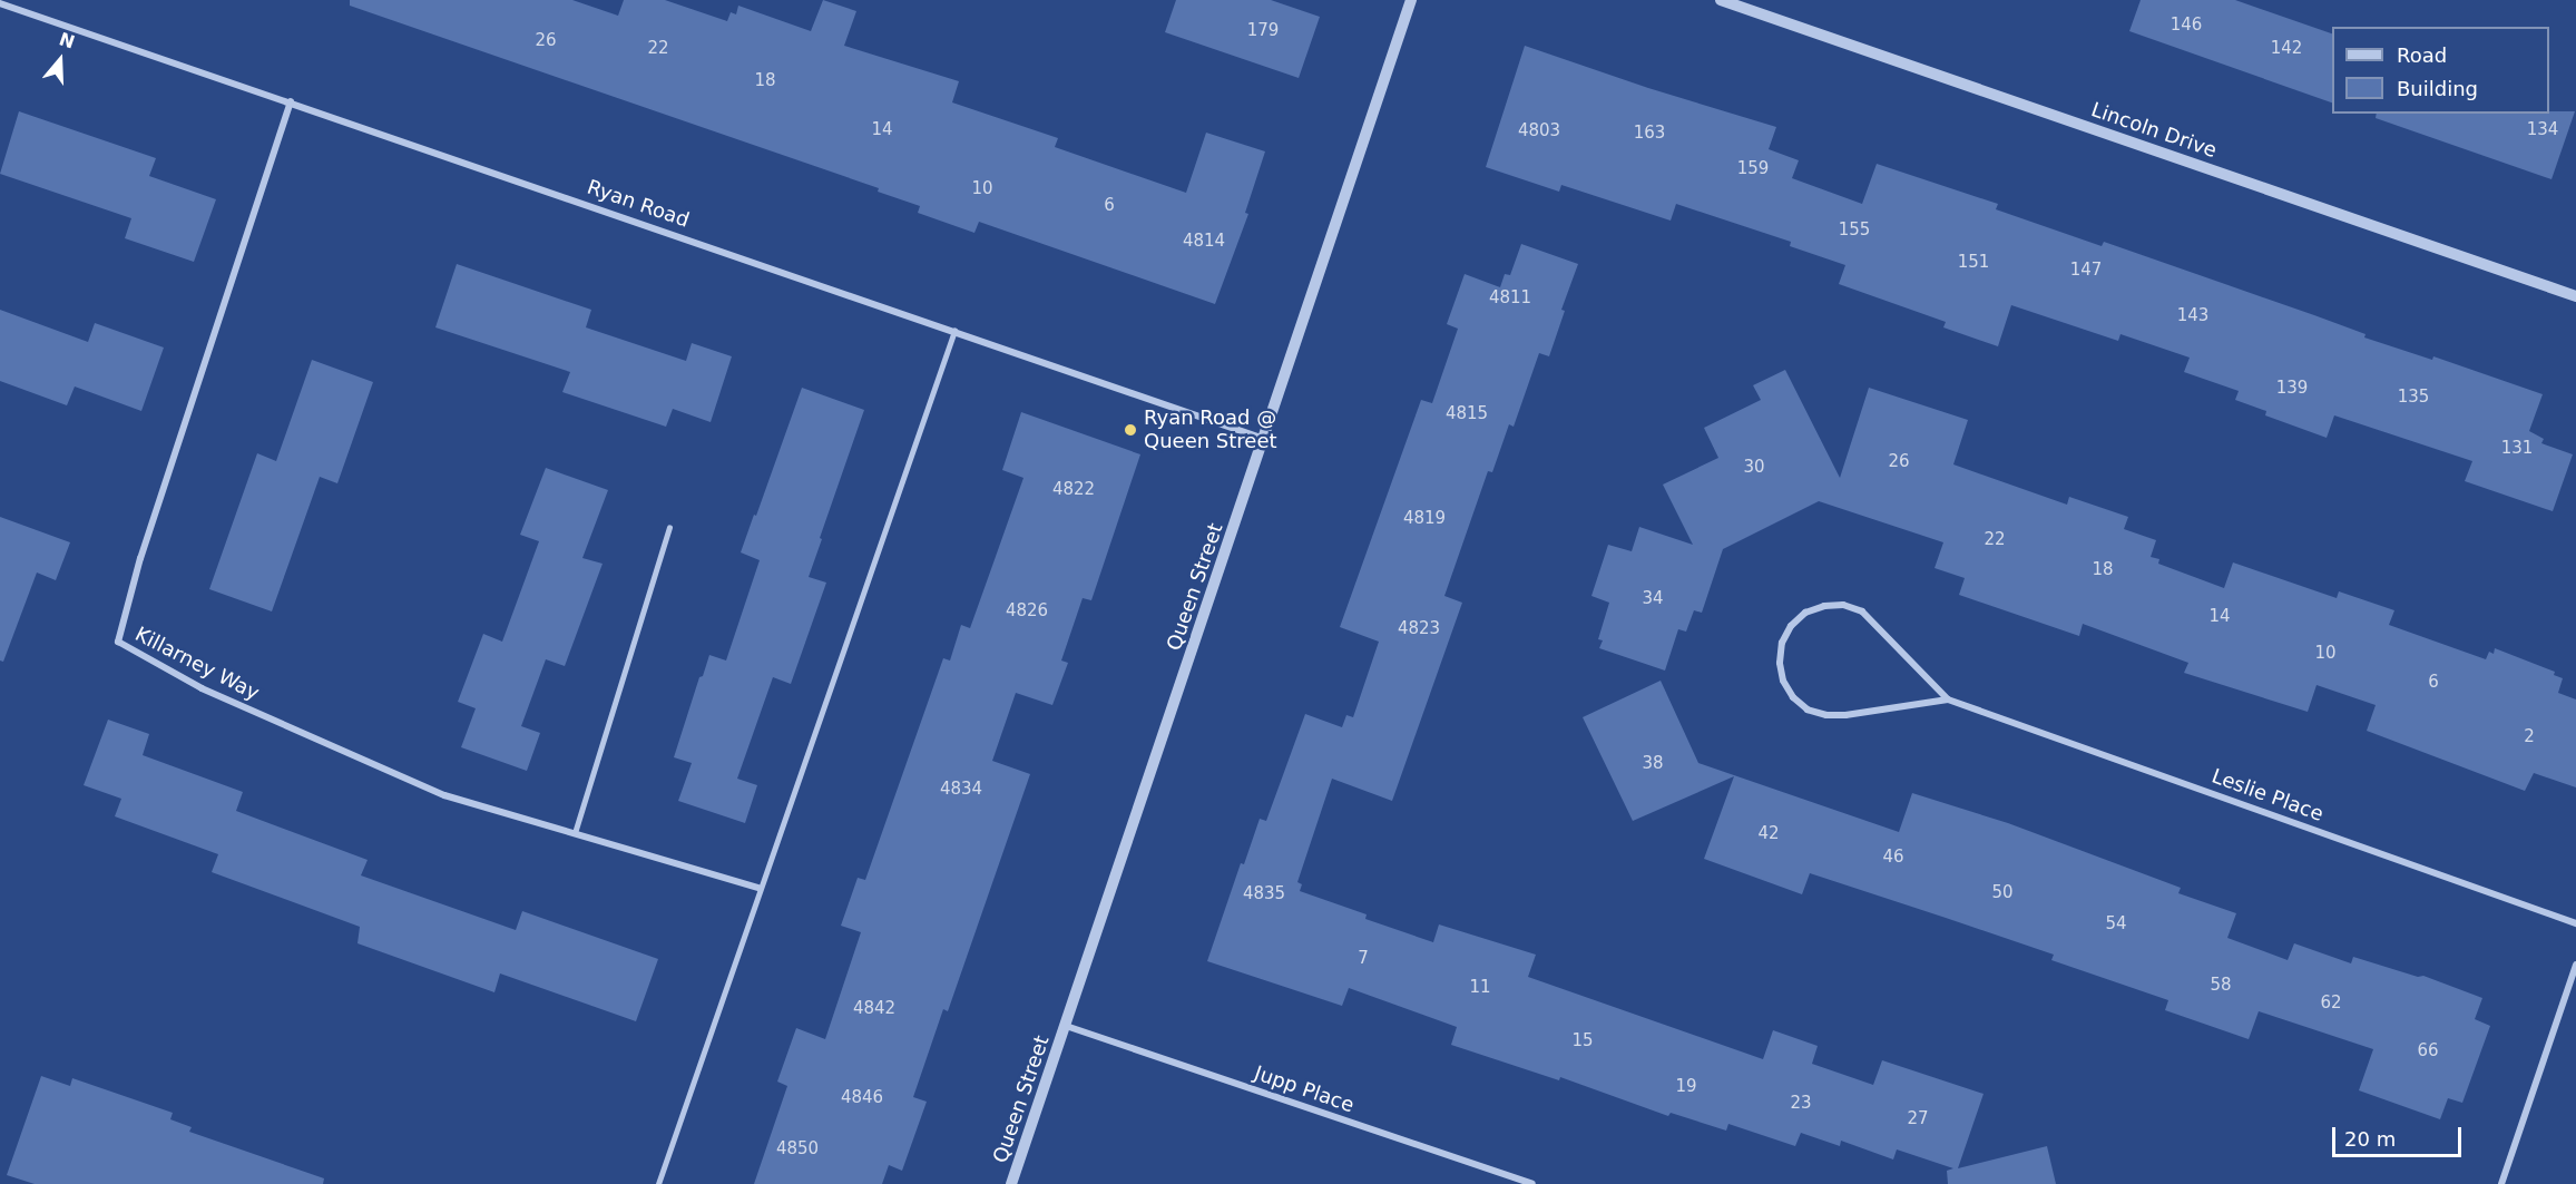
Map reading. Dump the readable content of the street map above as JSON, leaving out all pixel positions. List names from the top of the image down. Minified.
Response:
{"streets":{"street":["Lincoln Drive","Ryan Road","Queen Street","Killarney Way","Leslie Place","Jupp Place"]},"crossings":[["Ryan Road","Queen Street"],["Ryan Road","Killarney Way"],["Queen Street","Jupp Place"]],"places":["Ryan Road @ Queen Street"],"house_numbers":["146","179","26","22","142","18","14","134","4803","163","159","10","6","155","4814","151","147","4811","143","139","135","4815","131","26","30","4822","4819","22","18","34","4826","14","4823","10","6","2","38","4834","42","46","50","4835","54","7","58","11","62","4842","15","66","19","4846","23","27","4850"],"legend":["Road","Building"],"scale_bar":"20 m","north":"top"}
